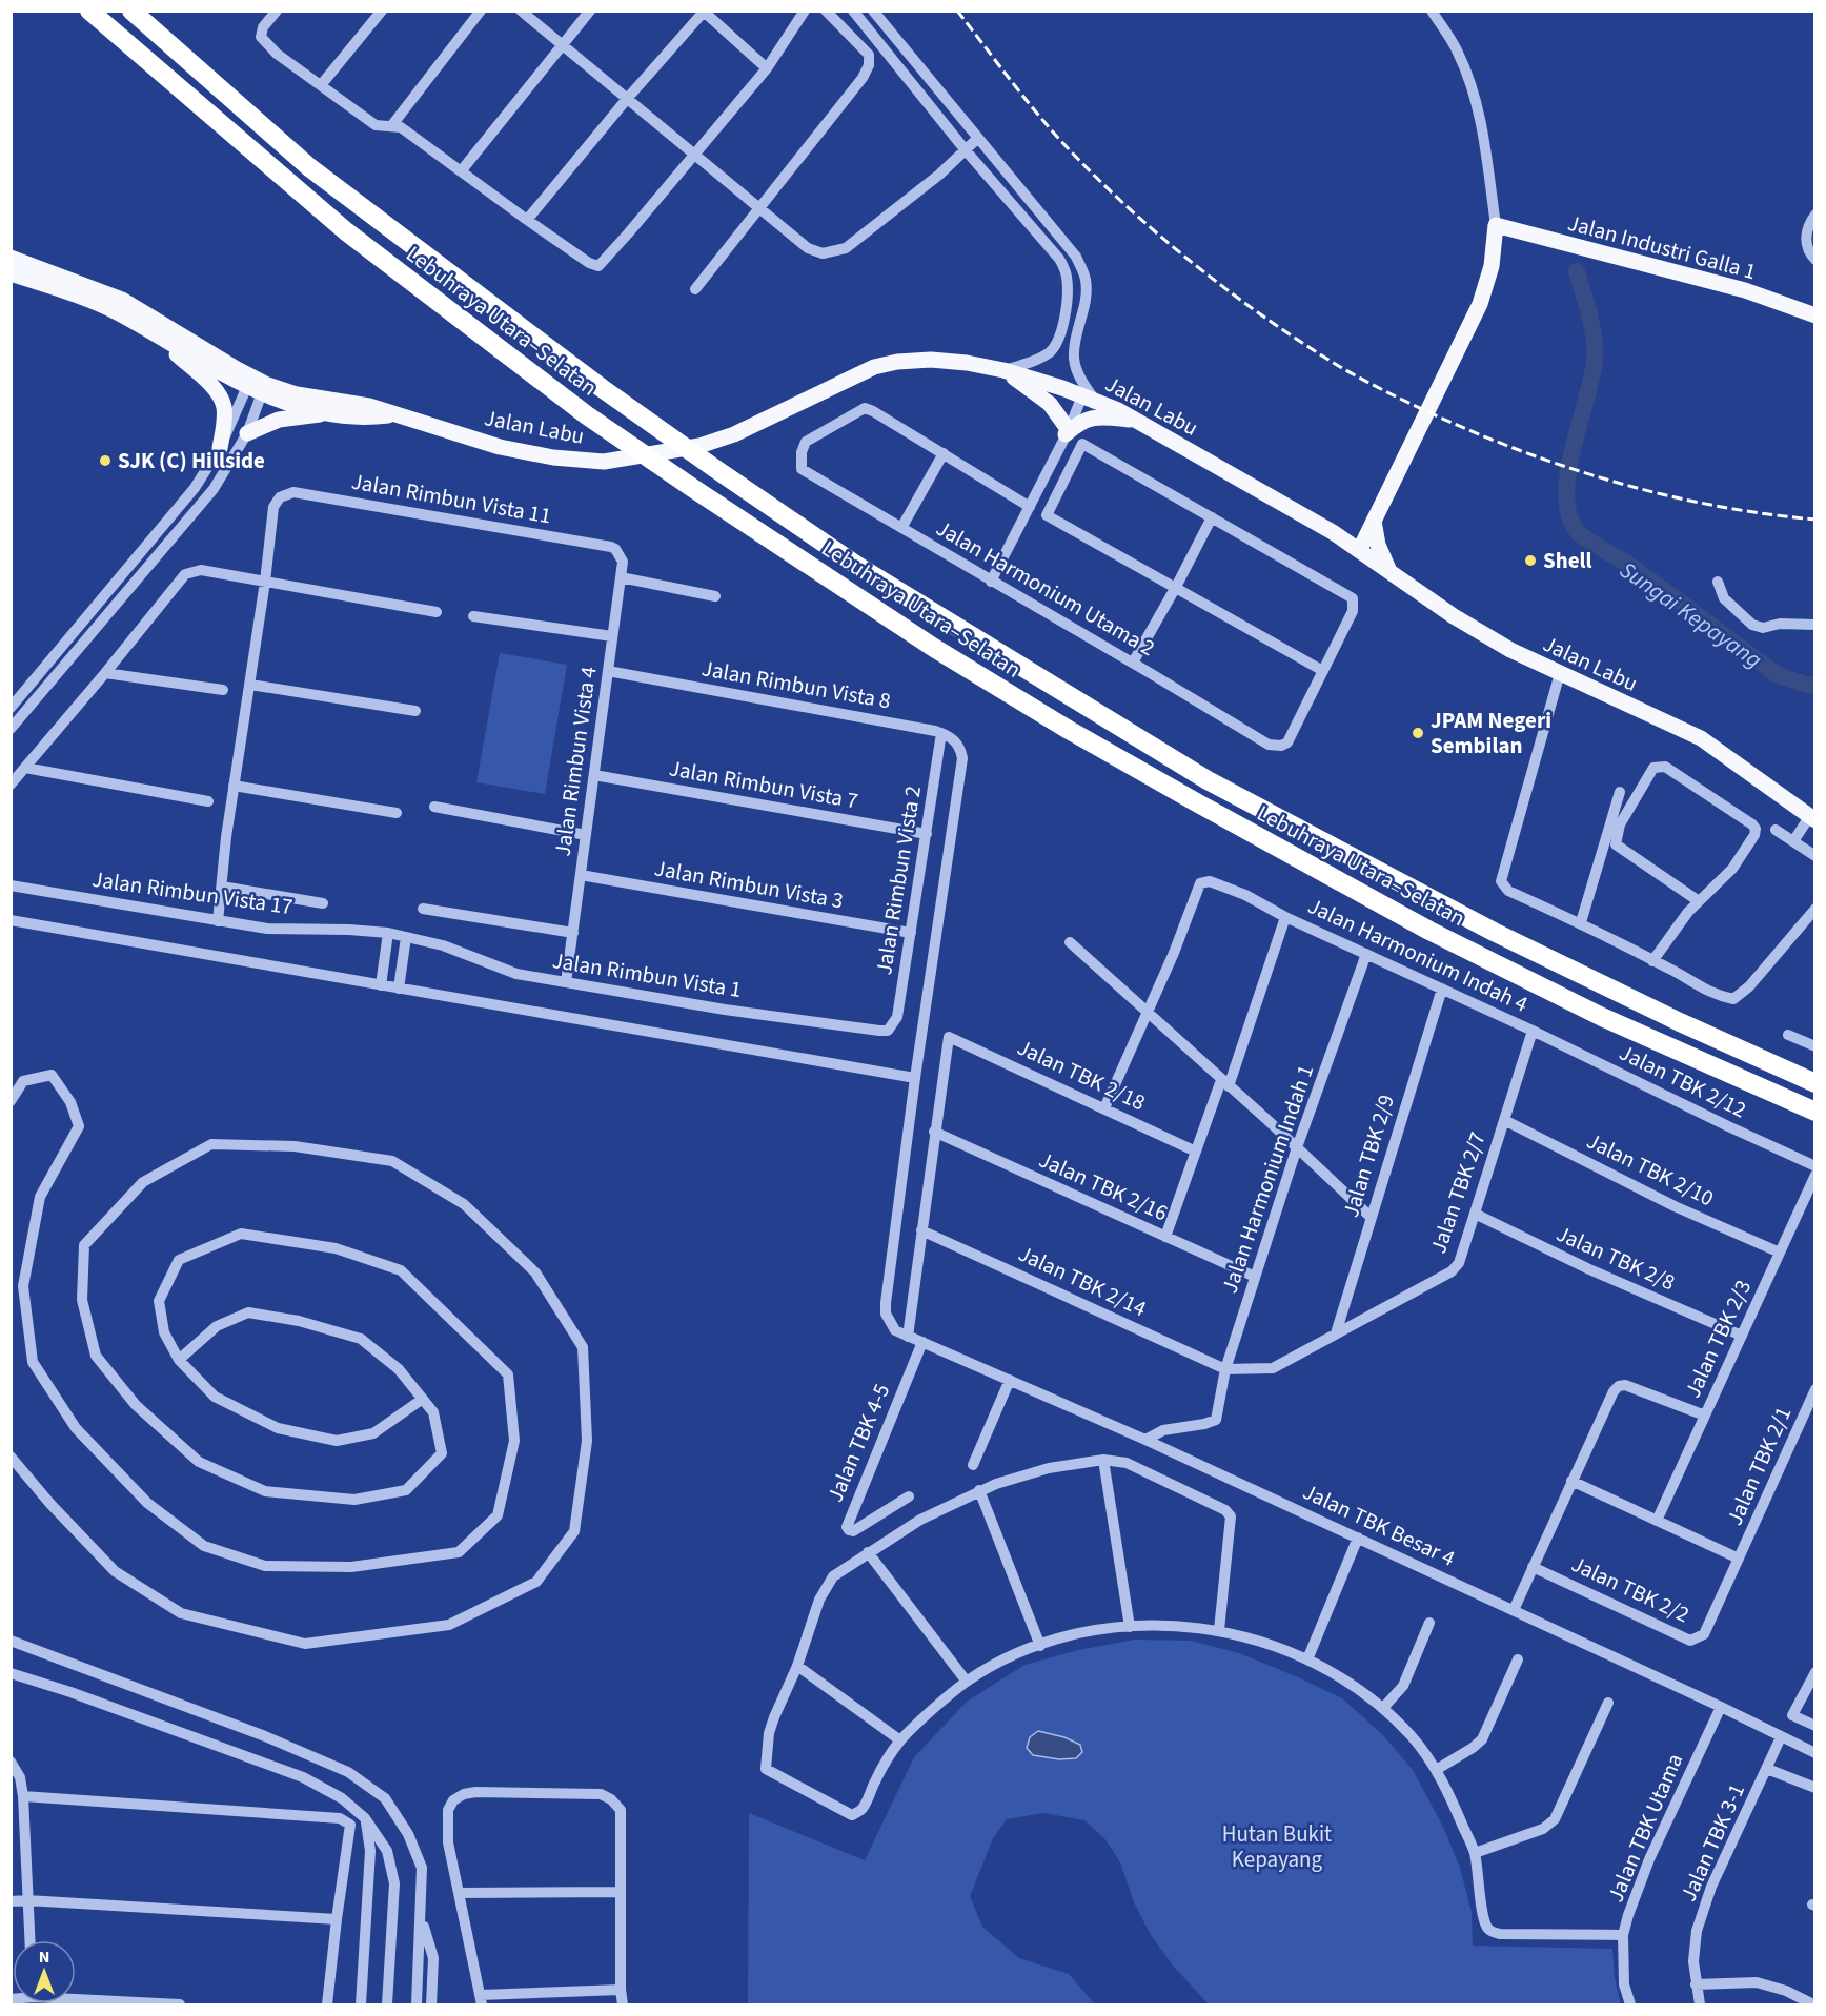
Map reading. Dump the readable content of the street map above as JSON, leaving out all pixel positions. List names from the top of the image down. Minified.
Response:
{"streets":{"highway":["Lebuhraya Utara–Selatan"],"main road":["Jalan Industri Galla 1","Jalan Labu"],"street":["Jalan Rimbun Vista 11","Jalan Harmonium Utama 2","Jalan Rimbun Vista 8","Jalan Rimbun Vista 4","Jalan Rimbun Vista 7","Jalan Rimbun Vista 2","Jalan Rimbun Vista 3","Jalan Rimbun Vista 17","Jalan Harmonium Indah 4","Jalan Rimbun Vista 1","Jalan TBK 2/18","Jalan TBK 2/12","Jalan TBK 2/9","Jalan TBK 2/10","Jalan Harmonium Indah 1","Jalan TBK 2/16","Jalan TBK 2/7","Jalan TBK 2/8","Jalan TBK 2/14","Jalan TBK 2/3","Jalan TBK 4-5","Jalan TBK 2/1","Jalan TBK Besar 4","Jalan TBK 2/2","Jalan TBK Utama","Jalan TBK 3-1"]},"crossings":[["Jalan Rimbun Vista 11","Jalan Rimbun Vista 4"],["Jalan Rimbun Vista 8","Jalan Rimbun Vista 4"],["Jalan Rimbun Vista 8","Jalan Rimbun Vista 2"],["Jalan Rimbun Vista 4","Jalan Rimbun Vista 7"],["Jalan Rimbun Vista 4","Jalan Rimbun Vista 3"],["Jalan Rimbun Vista 4","Jalan Rimbun Vista 1"],["Jalan Rimbun Vista 7","Jalan Rimbun Vista 2"],["Jalan Rimbun Vista 2","Jalan Rimbun Vista 3"],["Jalan Rimbun Vista 2","Jalan Rimbun Vista 1"],["Jalan Rimbun Vista 17","Jalan Rimbun Vista 1"],["Jalan Harmonium Indah 4","Jalan TBK 2/12"],["Jalan Harmonium Indah 4","Jalan TBK 2/9"],["Jalan Harmonium Indah 4","Jalan Harmonium Indah 1"],["Jalan Harmonium Indah 4","Jalan TBK 2/7"],["Jalan TBK 2/18","Jalan TBK 2/16"],["Jalan TBK 2/12","Jalan TBK 2/7"],["Jalan TBK 2/9","Jalan TBK 2/7"],["Jalan TBK 2/10","Jalan TBK 2/7"],["Jalan TBK 2/10","Jalan TBK 2/3"],["Jalan Harmonium Indah 1","Jalan TBK 2/16"],["Jalan Harmonium Indah 1","Jalan TBK 2/7"],["Jalan Harmonium Indah 1","Jalan TBK 2/14"],["Jalan Harmonium Indah 1","Jalan TBK Besar 4"],["Jalan TBK 2/7","Jalan TBK 2/8"],["Jalan TBK 2/7","Jalan TBK 2/14"],["Jalan TBK 2/8","Jalan TBK 2/3"],["Jalan TBK 4-5","Jalan TBK Besar 4"],["Jalan TBK 2/1","Jalan TBK 2/2"],["Jalan TBK Besar 4","Jalan TBK Utama"],["Jalan TBK Besar 4","Jalan TBK 3-1"]],"water":["Sungai Kepayang"],"parks":["Hutan Bukit Kepayang"],"places":["SJK (C) Hillside","Shell","JPAM Negeri Sembilan"],"north":"top"}
